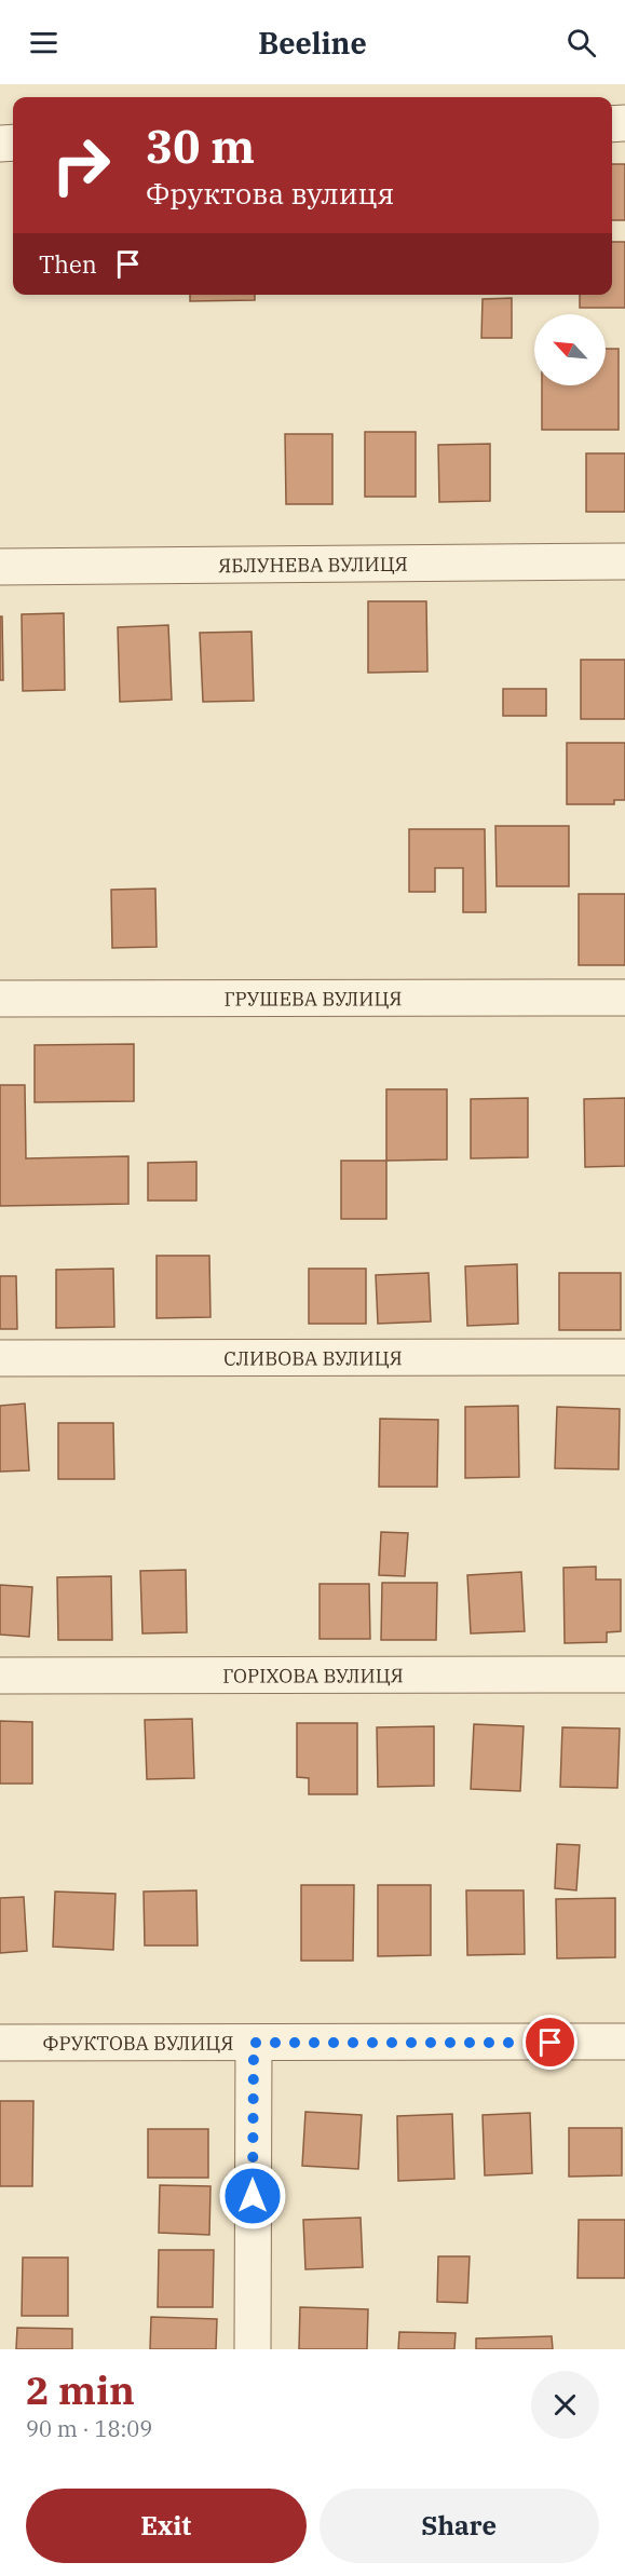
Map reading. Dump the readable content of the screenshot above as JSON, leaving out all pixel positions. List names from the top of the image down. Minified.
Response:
{"streets":{"street":["ЯБЛУНЕВА ВУЛИЦЯ","ГРУШЕВА ВУЛИЦЯ","СЛИВОВА ВУЛИЦЯ","ГОРІХОВА ВУЛИЦЯ","ФРУКТОВА ВУЛИЦЯ"]},"north":"top left","page":{"header":"Beeline","turn":["30 m","Фруктова вулиця"],"then":"Then","heading":["2 min","90 m · 18:09"],"buttons":["Exit","Share"]}}
